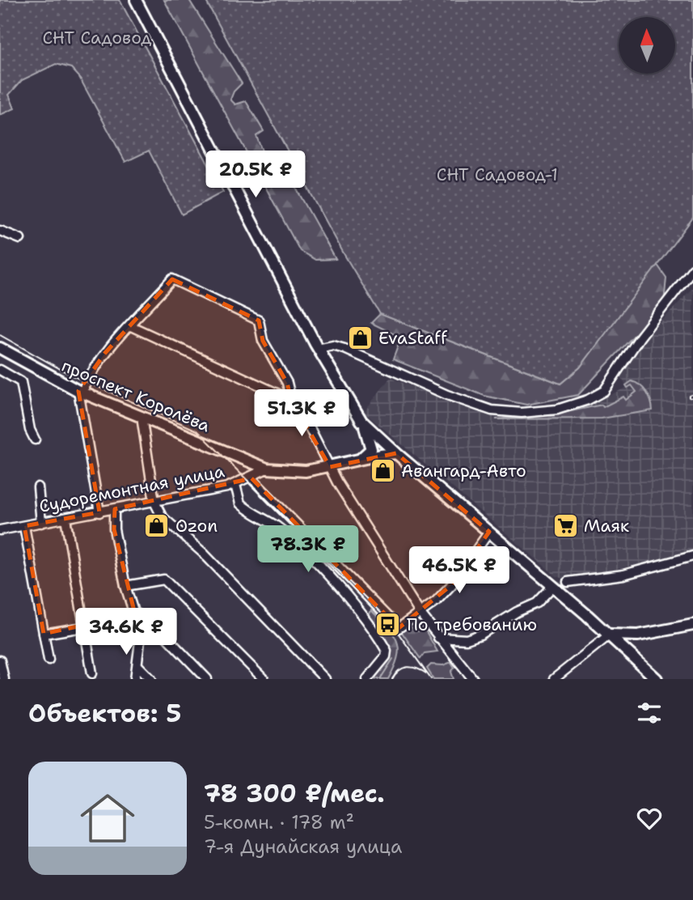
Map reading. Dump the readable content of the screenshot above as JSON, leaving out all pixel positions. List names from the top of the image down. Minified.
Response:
{"streets":{"main road":["проспект Королёва"],"street":["Судоремонтная улица"]},"crossings":[["проспект Королёва","Судоремонтная улица"]],"parks":["СНТ Садовод","СНТ Садовод-1"],"places":{"shop":["EvaStaff","Авангард-Авто","Ozon"],"supermarket":["Маяк"],"bus stop":["По требованию"]},"north":"top","page":{"price":["20.5K ₽","51.3K ₽","78.3K ₽","46.5K ₽","34.6K ₽"],"heading":"Объектов: 5","list":[{"name":"78 300 ₽/мес.","note":"5-комн. · 178 m² · 7-я Дунайская улица"}]}}
